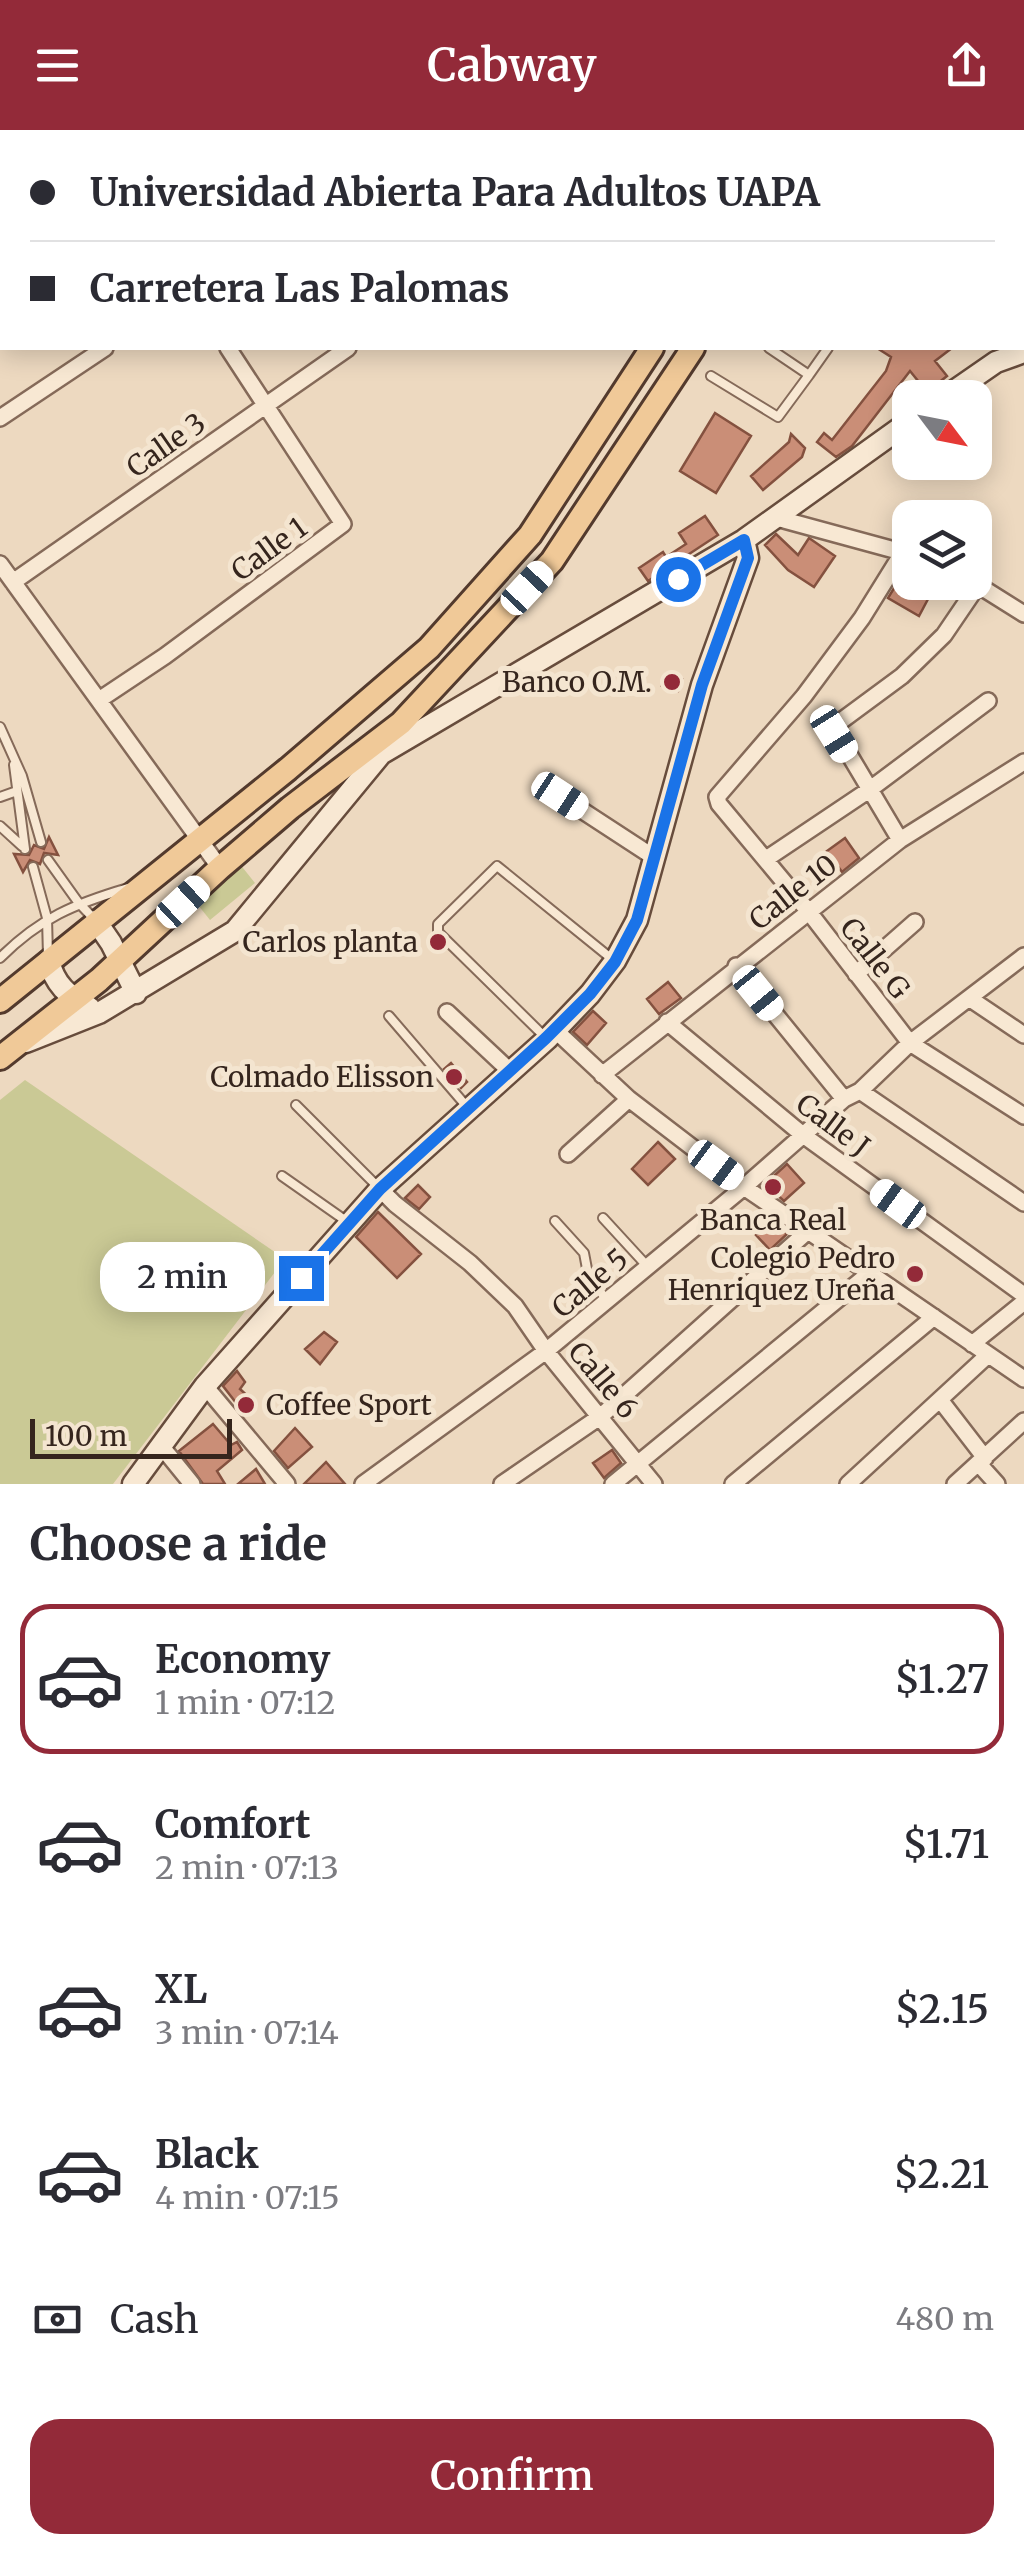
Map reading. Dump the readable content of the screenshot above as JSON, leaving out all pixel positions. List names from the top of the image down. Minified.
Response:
{"streets":{"street":["Calle 3","Calle 1","Calle 10","Calle G","Calle J","Calle 5","Calle 6"]},"crossings":[["Calle 3","Calle 1"],["Calle 10","Calle G"],["Calle 10","Calle J"],["Calle G","Calle 5"],["Calle J","Calle 5"],["Calle 5","Calle 6"]],"places":["Banco O.M.","Carlos planta","Colmado Elisson","Banca Real","Colegio Pedro Henriquez Ureña","Coffee Sport"],"scale_bar":"100 m","north":"bottom right","page":{"header":"Cabway","banner":["Universidad Abierta Para Adultos UAPA","Carretera Las Palomas"],"bubble":"2 min","scale":"100 m","heading":"Choose a ride","list":[{"name":"Economy","note":"1 min · 07:12","value":"$1.27"},{"name":"Comfort","note":"2 min · 07:13","value":"$1.71"},{"name":"XL","note":"3 min · 07:14","value":"$2.15"},{"name":"Black","note":"4 min · 07:15","value":"$2.21"}],"pay":["Cash","480 m"],"buttons":"Confirm"}}
